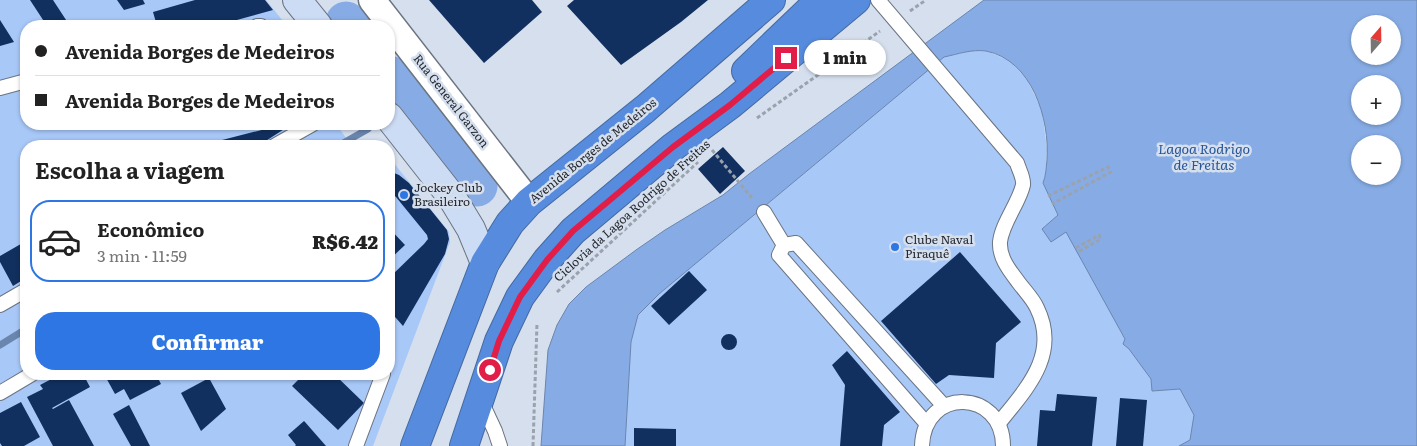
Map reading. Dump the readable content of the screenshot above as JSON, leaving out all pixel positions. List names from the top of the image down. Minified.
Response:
{"streets":{"highway":["Avenida Borges de Medeiros"],"street":["Rua General Garzon"],"path":["Ciclovia da Lagoa Rodrigo de Freitas"]},"crossings":[["Rua General Garzon","Avenida Borges de Medeiros"]],"water":["Lagoa Rodrigo de Freitas"],"places":["Jockey Club Brasileiro","Clube Naval Piraquê"],"north":"top","page":{"map_buttons":["+","−"],"banner":["Avenida Borges de Medeiros","Avenida Borges de Medeiros"],"bubble":"1 min","heading":"Escolha a viagem","list":[{"name":"Econômico","note":"3 min · 11:59","value":"R$6.42"}],"buttons":"Confirmar"}}
